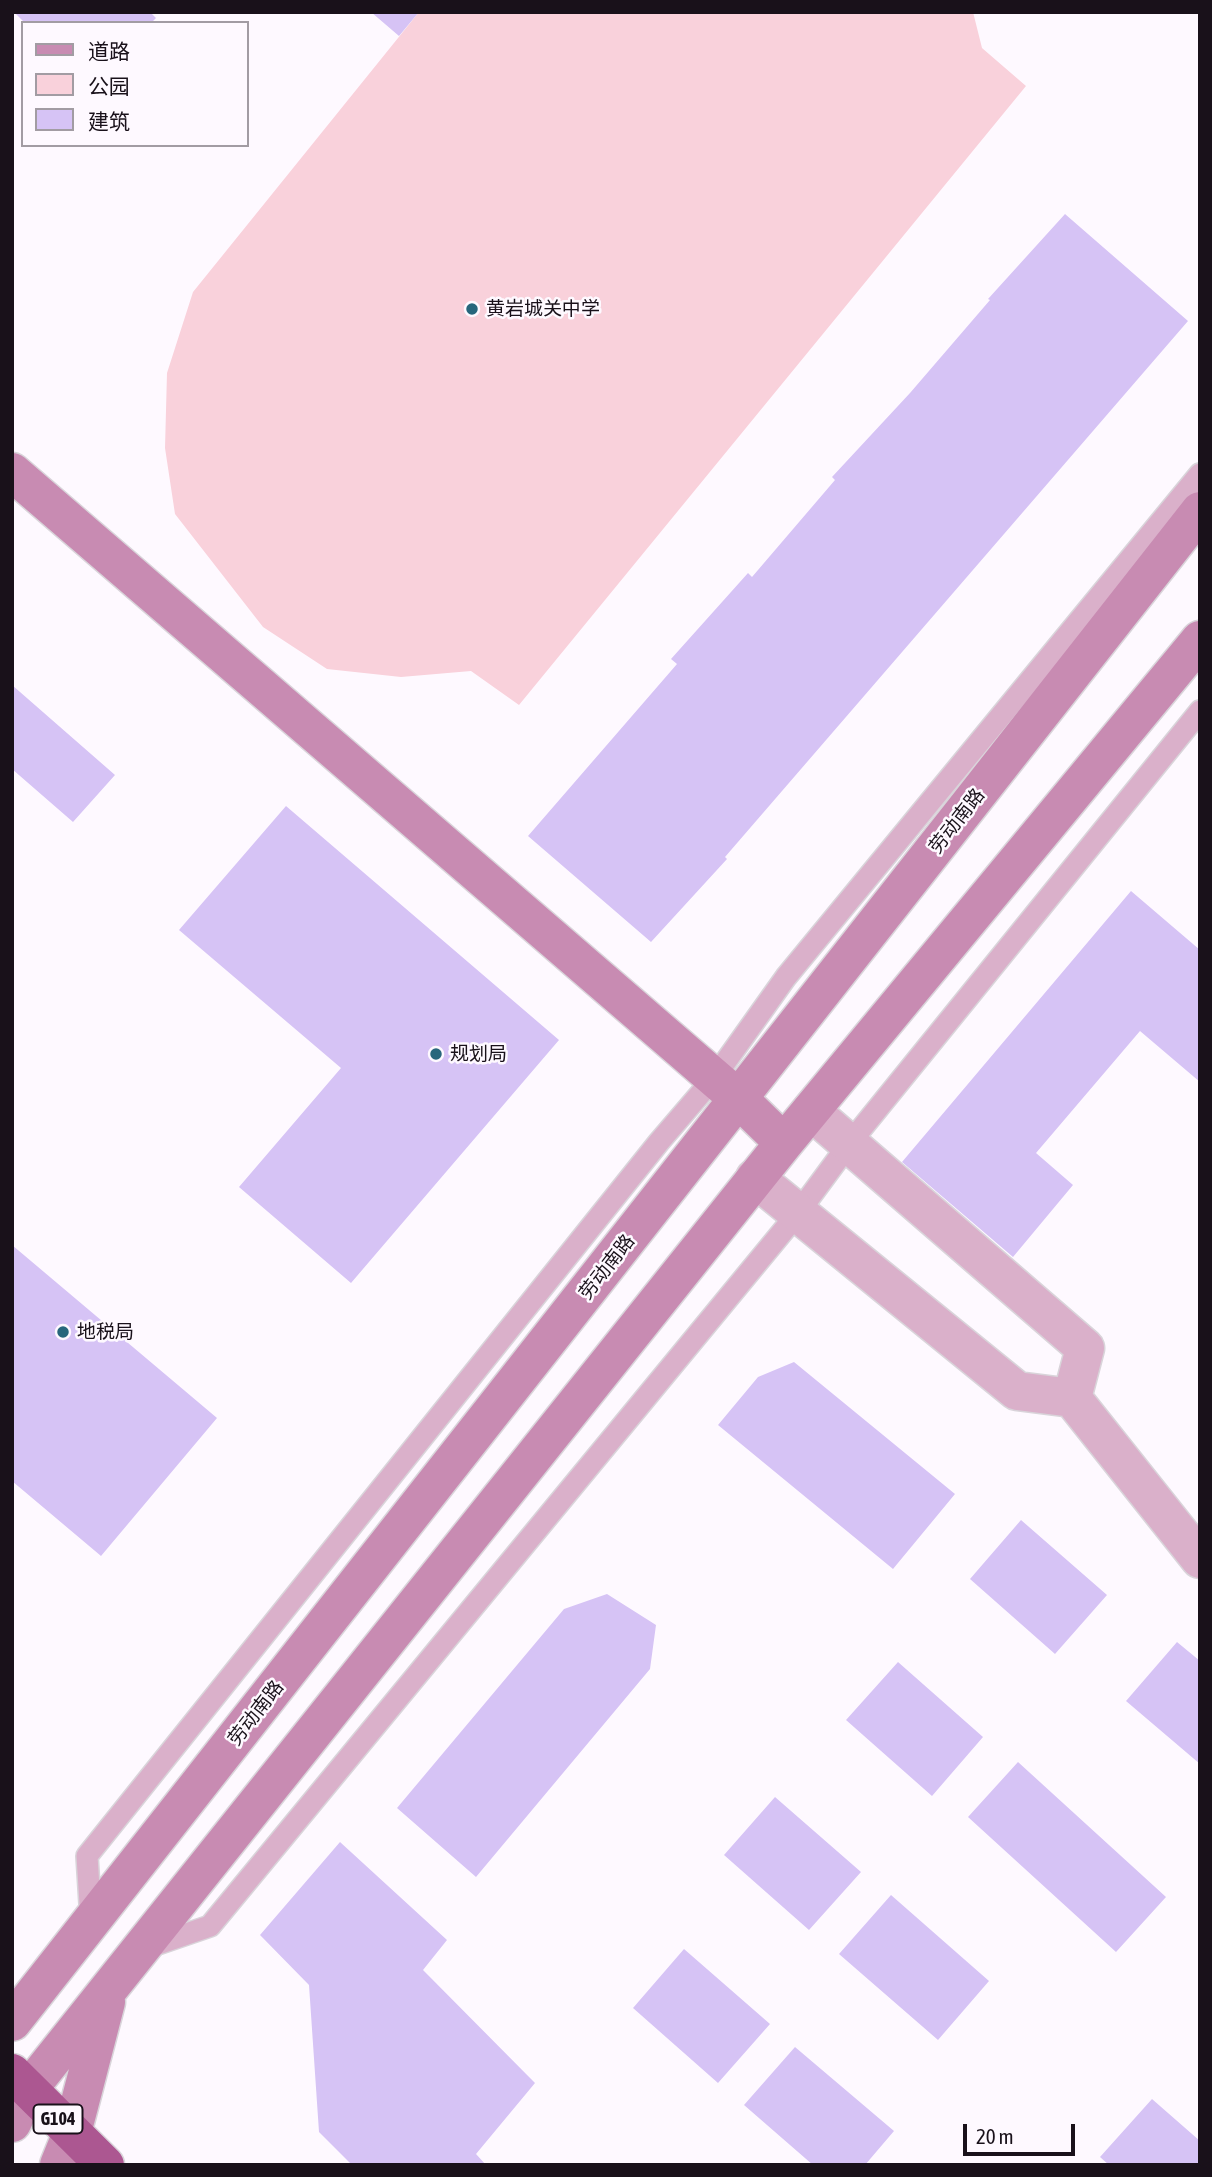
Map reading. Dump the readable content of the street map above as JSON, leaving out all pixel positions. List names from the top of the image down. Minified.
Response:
{"streets":{"highway":["G104"],"main road":["劳动南路"]},"places":["黄岩城关中学","规划局","地税局"],"legend":["道路","公园","建筑"],"scale_bar":"20 m"}
